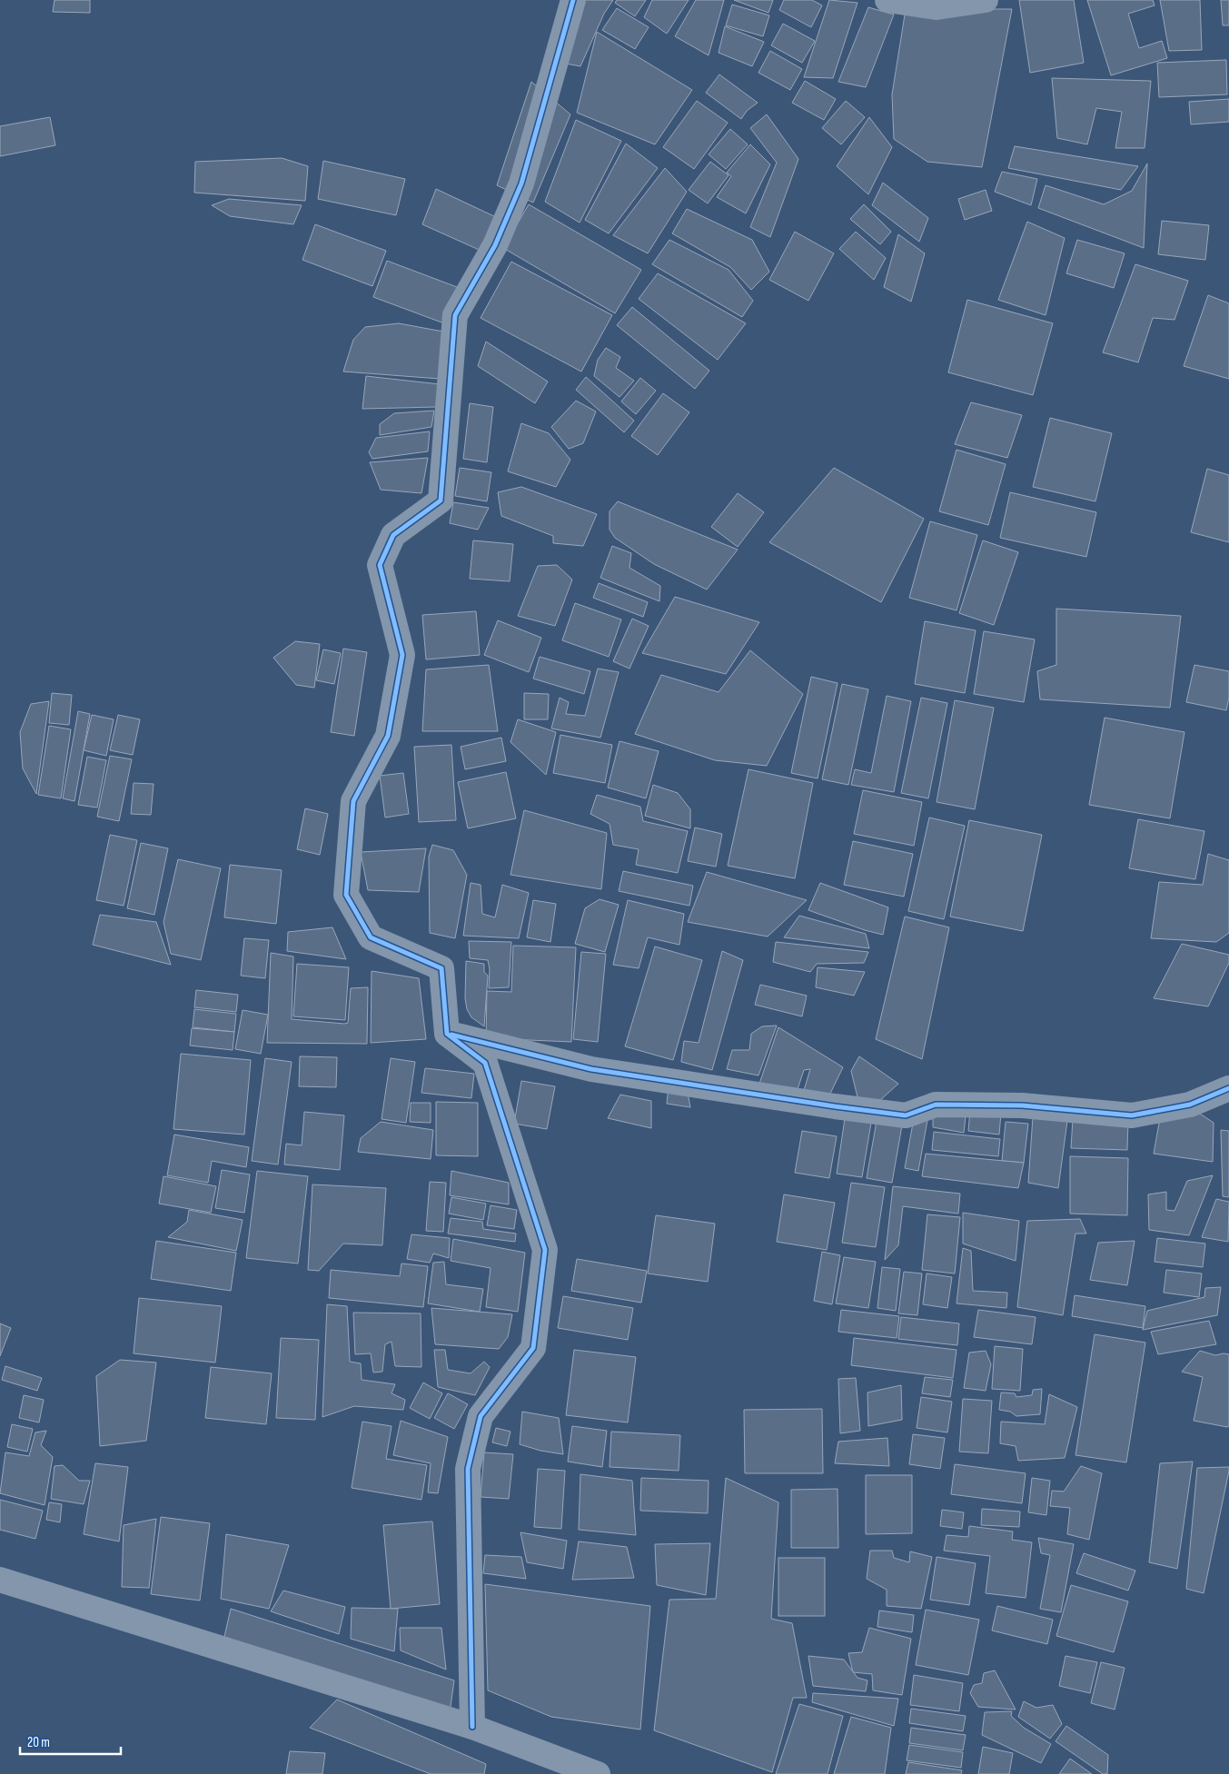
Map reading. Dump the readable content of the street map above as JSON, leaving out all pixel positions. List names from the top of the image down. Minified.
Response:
{"scale_bar":"20 m"}
